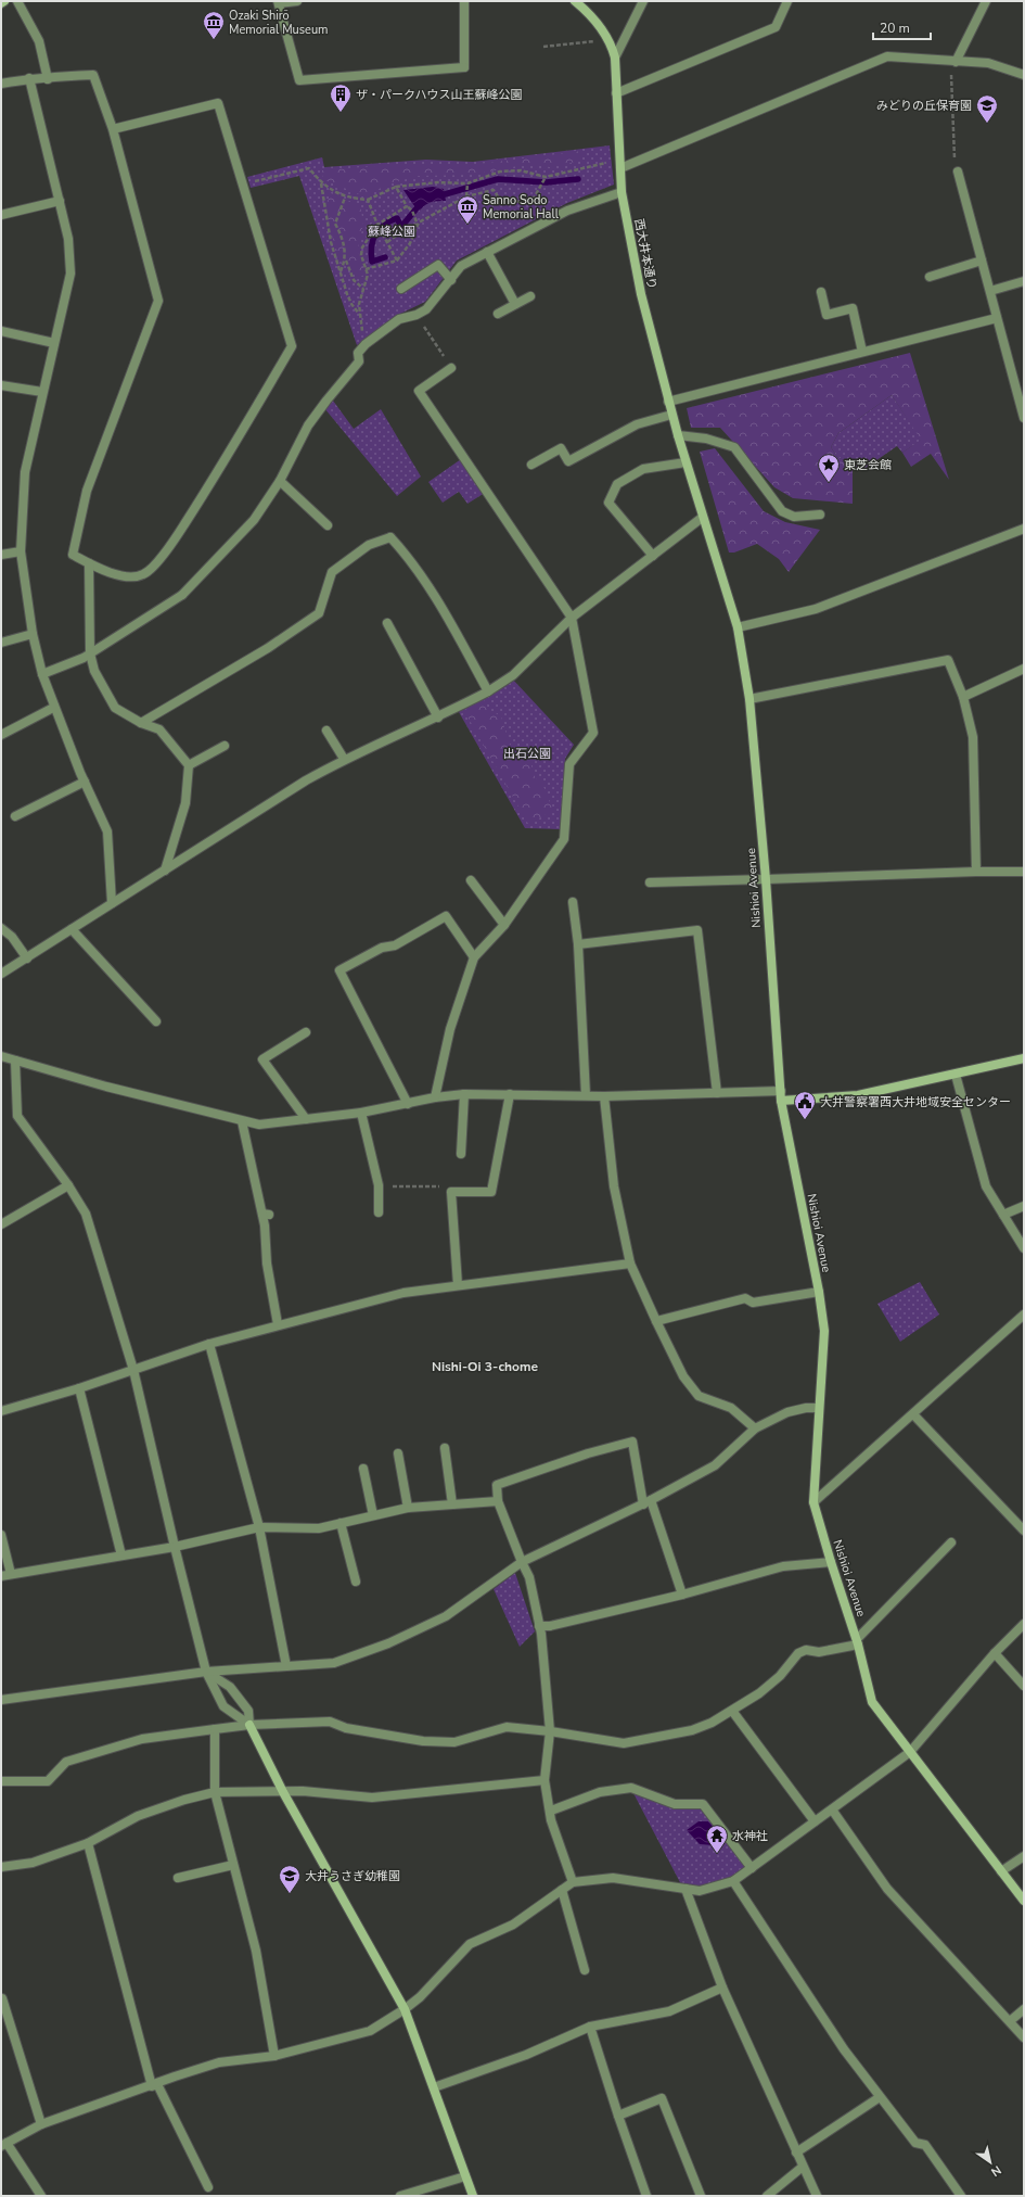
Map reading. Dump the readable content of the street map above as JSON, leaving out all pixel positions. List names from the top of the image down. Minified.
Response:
{"streets":{"street":["西大井本通り","Nishioi Avenue"]},"crossings":[["西大井本通り","Nishioi Avenue"]],"districts":["Nishi-Oi 3-chome"],"parks":["蘇峰公園","出石公園"],"places":{"museum":["Ozaki Shirō Memorial Museum","Sanno Sodo Memorial Hall"],"building":["ザ・パークハウス山王蘇峰公園"],"school or university":["みどりの丘保育園","大井うさぎ幼稚園"],"place":["東芝会館"],"public building":["大井警察署西大井地域安全センター"],"temple":["水神社"]},"scale_bar":"20 m","north":"bottom right"}
